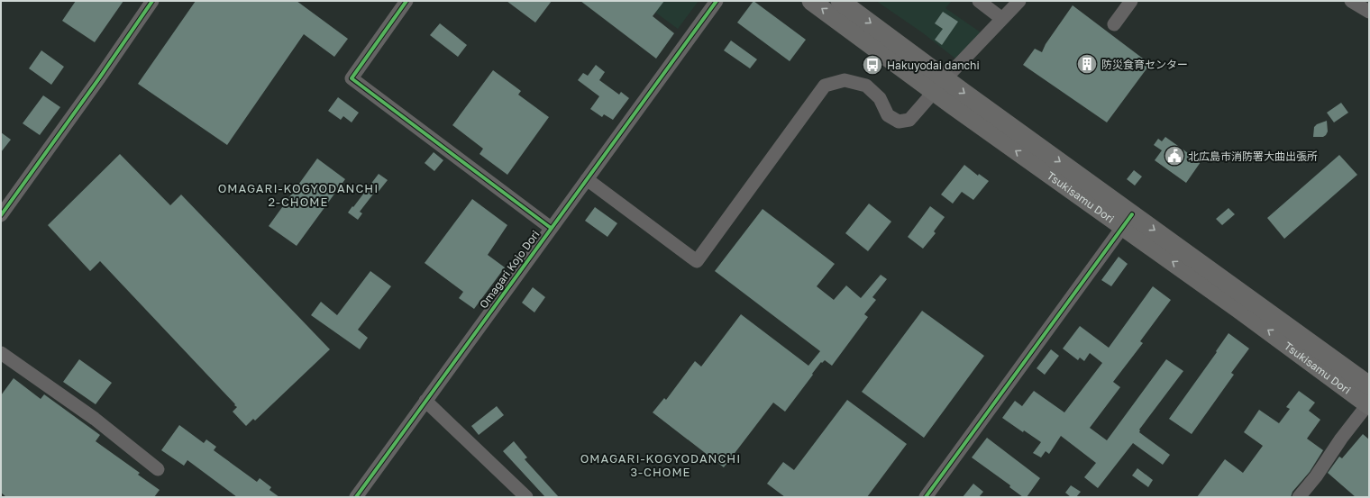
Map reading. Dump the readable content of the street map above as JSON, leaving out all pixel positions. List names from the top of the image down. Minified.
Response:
{"streets":{"highway":["Tsukisamu Dori"],"street":["Omagari Kojo Dori"]},"districts":["OMAGARI-KOGYODANCHI 2-CHOME","OMAGARI-KOGYODANCHI 3-CHOME"],"places":{"building":["防災食育センター"],"bus stop":["Hakuyodai danchi"],"public building":["北広島市消防署大曲出張所"]}}
